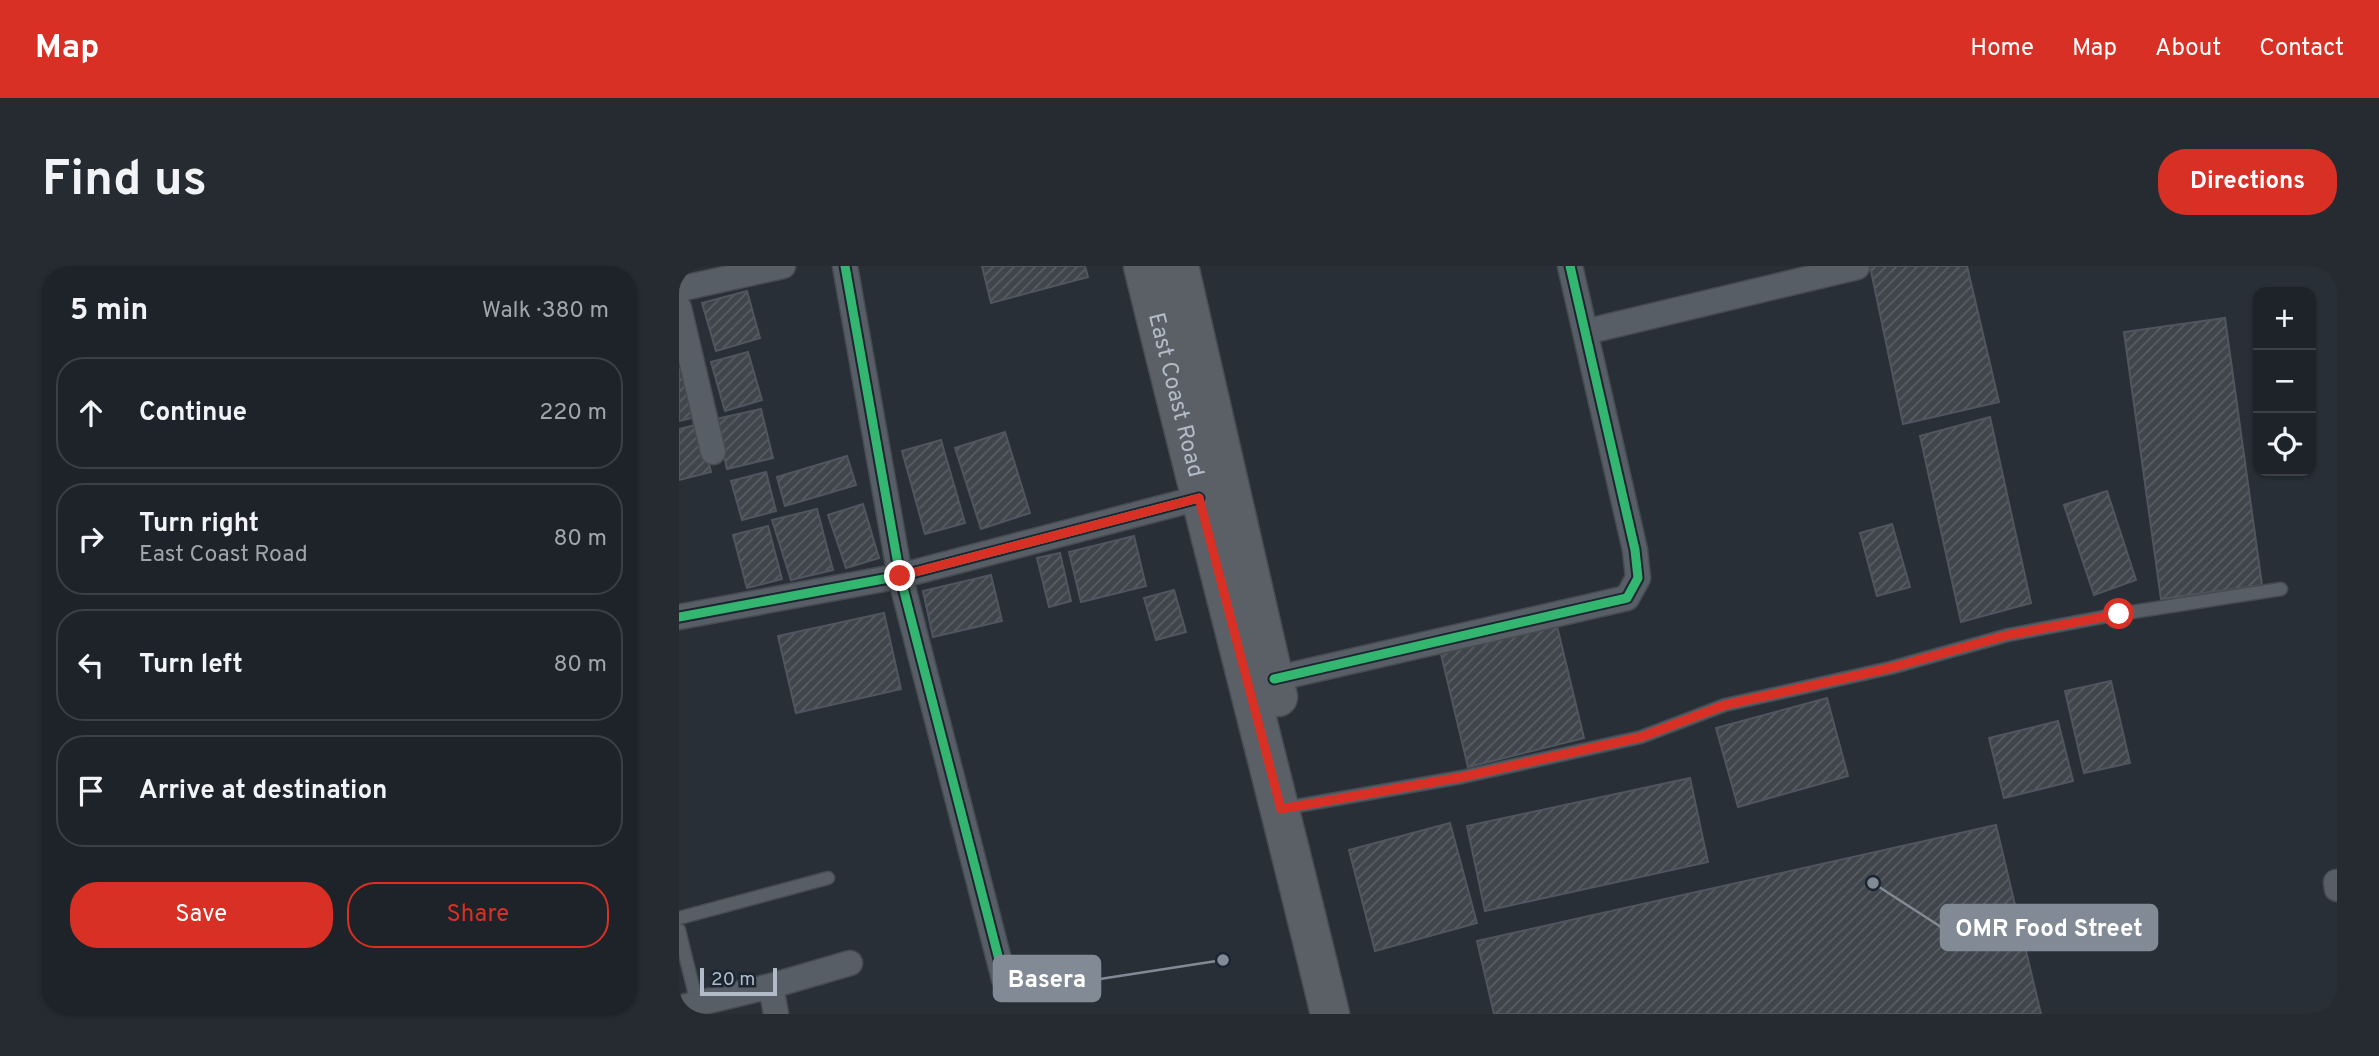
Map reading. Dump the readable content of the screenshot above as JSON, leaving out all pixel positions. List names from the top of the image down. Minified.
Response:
{"streets":{"main road":["East Coast Road"]},"places":["OMR Food Street","Basera"],"scale_bar":"20 m","page":{"header":"Map","nav":["Home","Map","About","Contact"],"buttons":["Directions",["Save","Share"]],"title":"Find us","heading":["5 min","Walk · 380 m"],"map_buttons":["+","−"],"list":[["Continue","220 m"],["Turn right","East Coast Road","80 m"],["Turn left","80 m"],"Arrive at destination"],"scale":"20 m"}}
